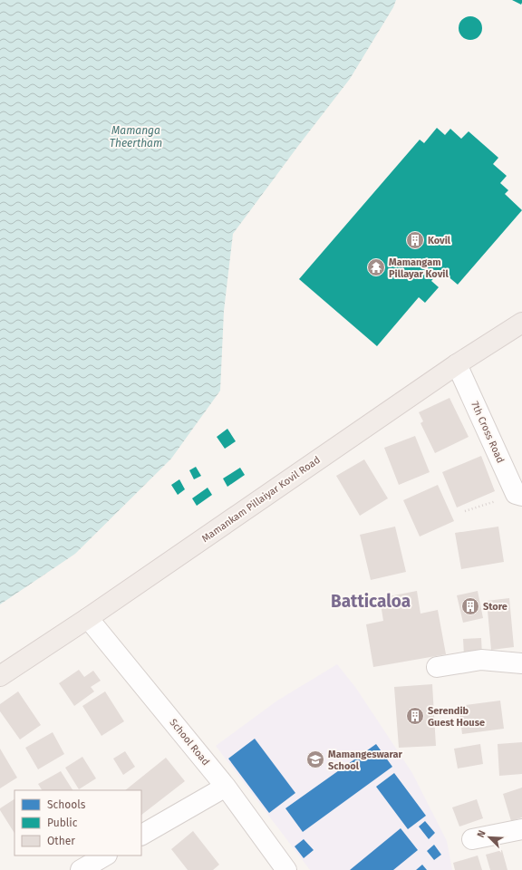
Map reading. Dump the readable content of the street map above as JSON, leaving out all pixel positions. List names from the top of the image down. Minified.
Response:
{"streets":{"main road":["Mamankam Pillaiyar Kovil Road"],"street":["7th Cross Road","School Road"]},"crossings":[["7th Cross Road","Mamankam Pillaiyar Kovil Road"],["Mamankam Pillaiyar Kovil Road","School Road"]],"districts":["Batticaloa"],"water":["Mamanga Theertham"],"places":{"building":["Kovil","Store","Serendib Guest House"],"temple":["Mamangam Pillayar Kovil"],"school or university":["Mamangeswarar School"]},"legend":["Schools","Public","Other"],"north":"top left"}
